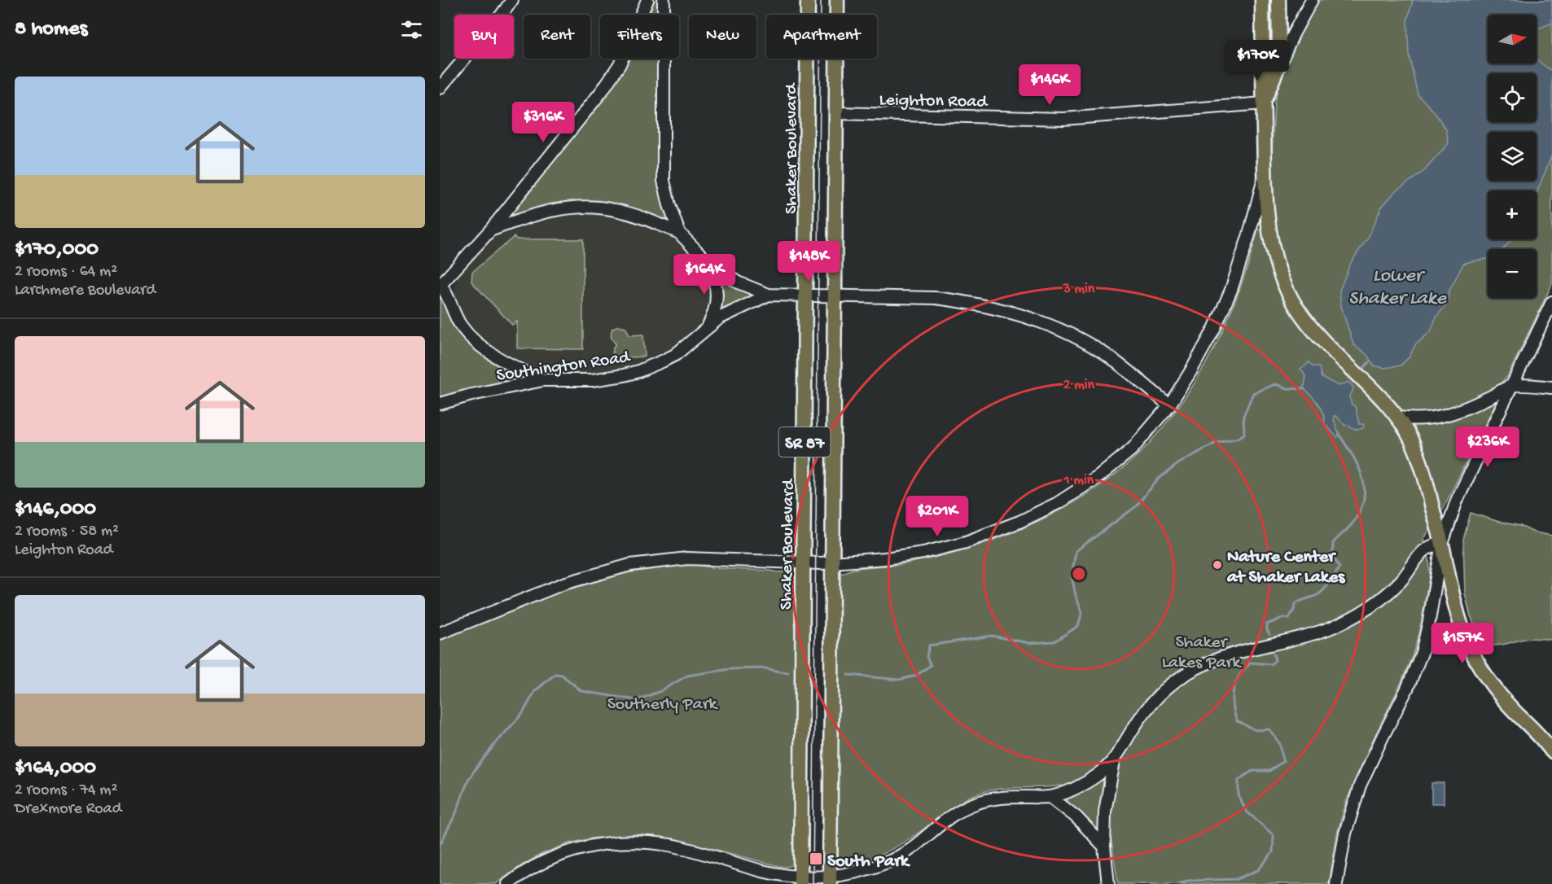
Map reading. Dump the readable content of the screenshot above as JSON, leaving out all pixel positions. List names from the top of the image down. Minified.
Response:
{"streets":{"main road":["Shaker Boulevard","SR 87"],"street":["Leighton Road","Southington Road"]},"crossings":[["Leighton Road","SR 87"],["Shaker Boulevard","Southington Road"],["Southington Road","SR 87"]],"water":["Lower Shaker Lake"],"parks":["Shaker Lakes Park","Southerly Park"],"places":{"other":["Nature Center at Shaker Lakes"],"transit":["South Park"]},"north":"right","page":{"heading":"8 homes","map_buttons":["+","−"],"chip":["Buy","Rent","Filters","New","Apartment"],"price":["$170K","$146K","$316K","$148K","$164K","$236K","$201K","$157K"],"list":[{"name":"$170,000","note":"2 rooms · 64 m² · Larchmere Boulevard"},{"name":"$146,000","note":"2 rooms · 58 m² · Leighton Road"},{"name":"$164,000","note":"2 rooms · 74 m² · Drexmore Road"}]},"rings":["3 min","2 min","1 min"]}
